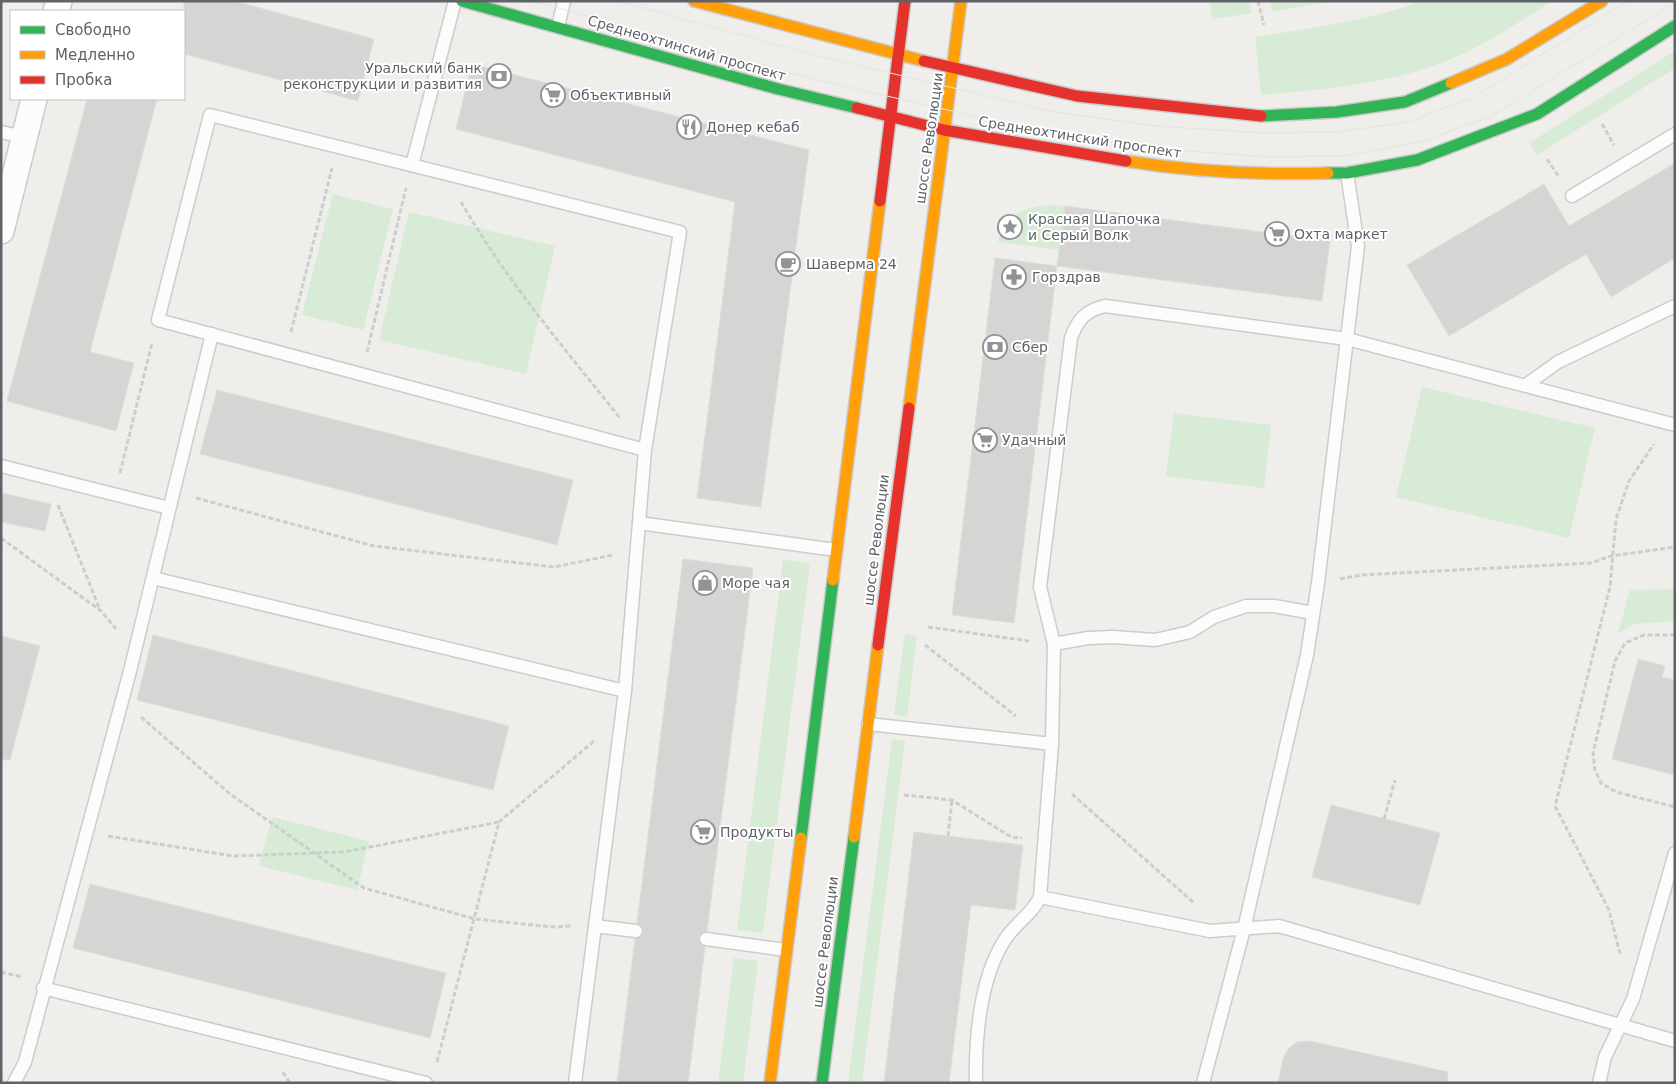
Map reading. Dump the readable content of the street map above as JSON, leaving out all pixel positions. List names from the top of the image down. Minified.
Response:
{"streets":{"main road":["Среднеохтинский проспект","шоссе Революции"]},"crossings":[["Среднеохтинский проспект","шоссе Революции"]],"places":{"bank":["Уральский банк реконструкции и развития","Сбер"],"supermarket":["Объективный","Охта маркет","Удачный","Продукты"],"restaurant":["Донер кебаб"],"place":["Красная Шапочка и Серый Волк"],"cafe":["Шаверма 24"],"pharmacy":["Горздрав"],"shop":["Море чая"]},"legend":["Свободно","Медленно","Пробка"]}
